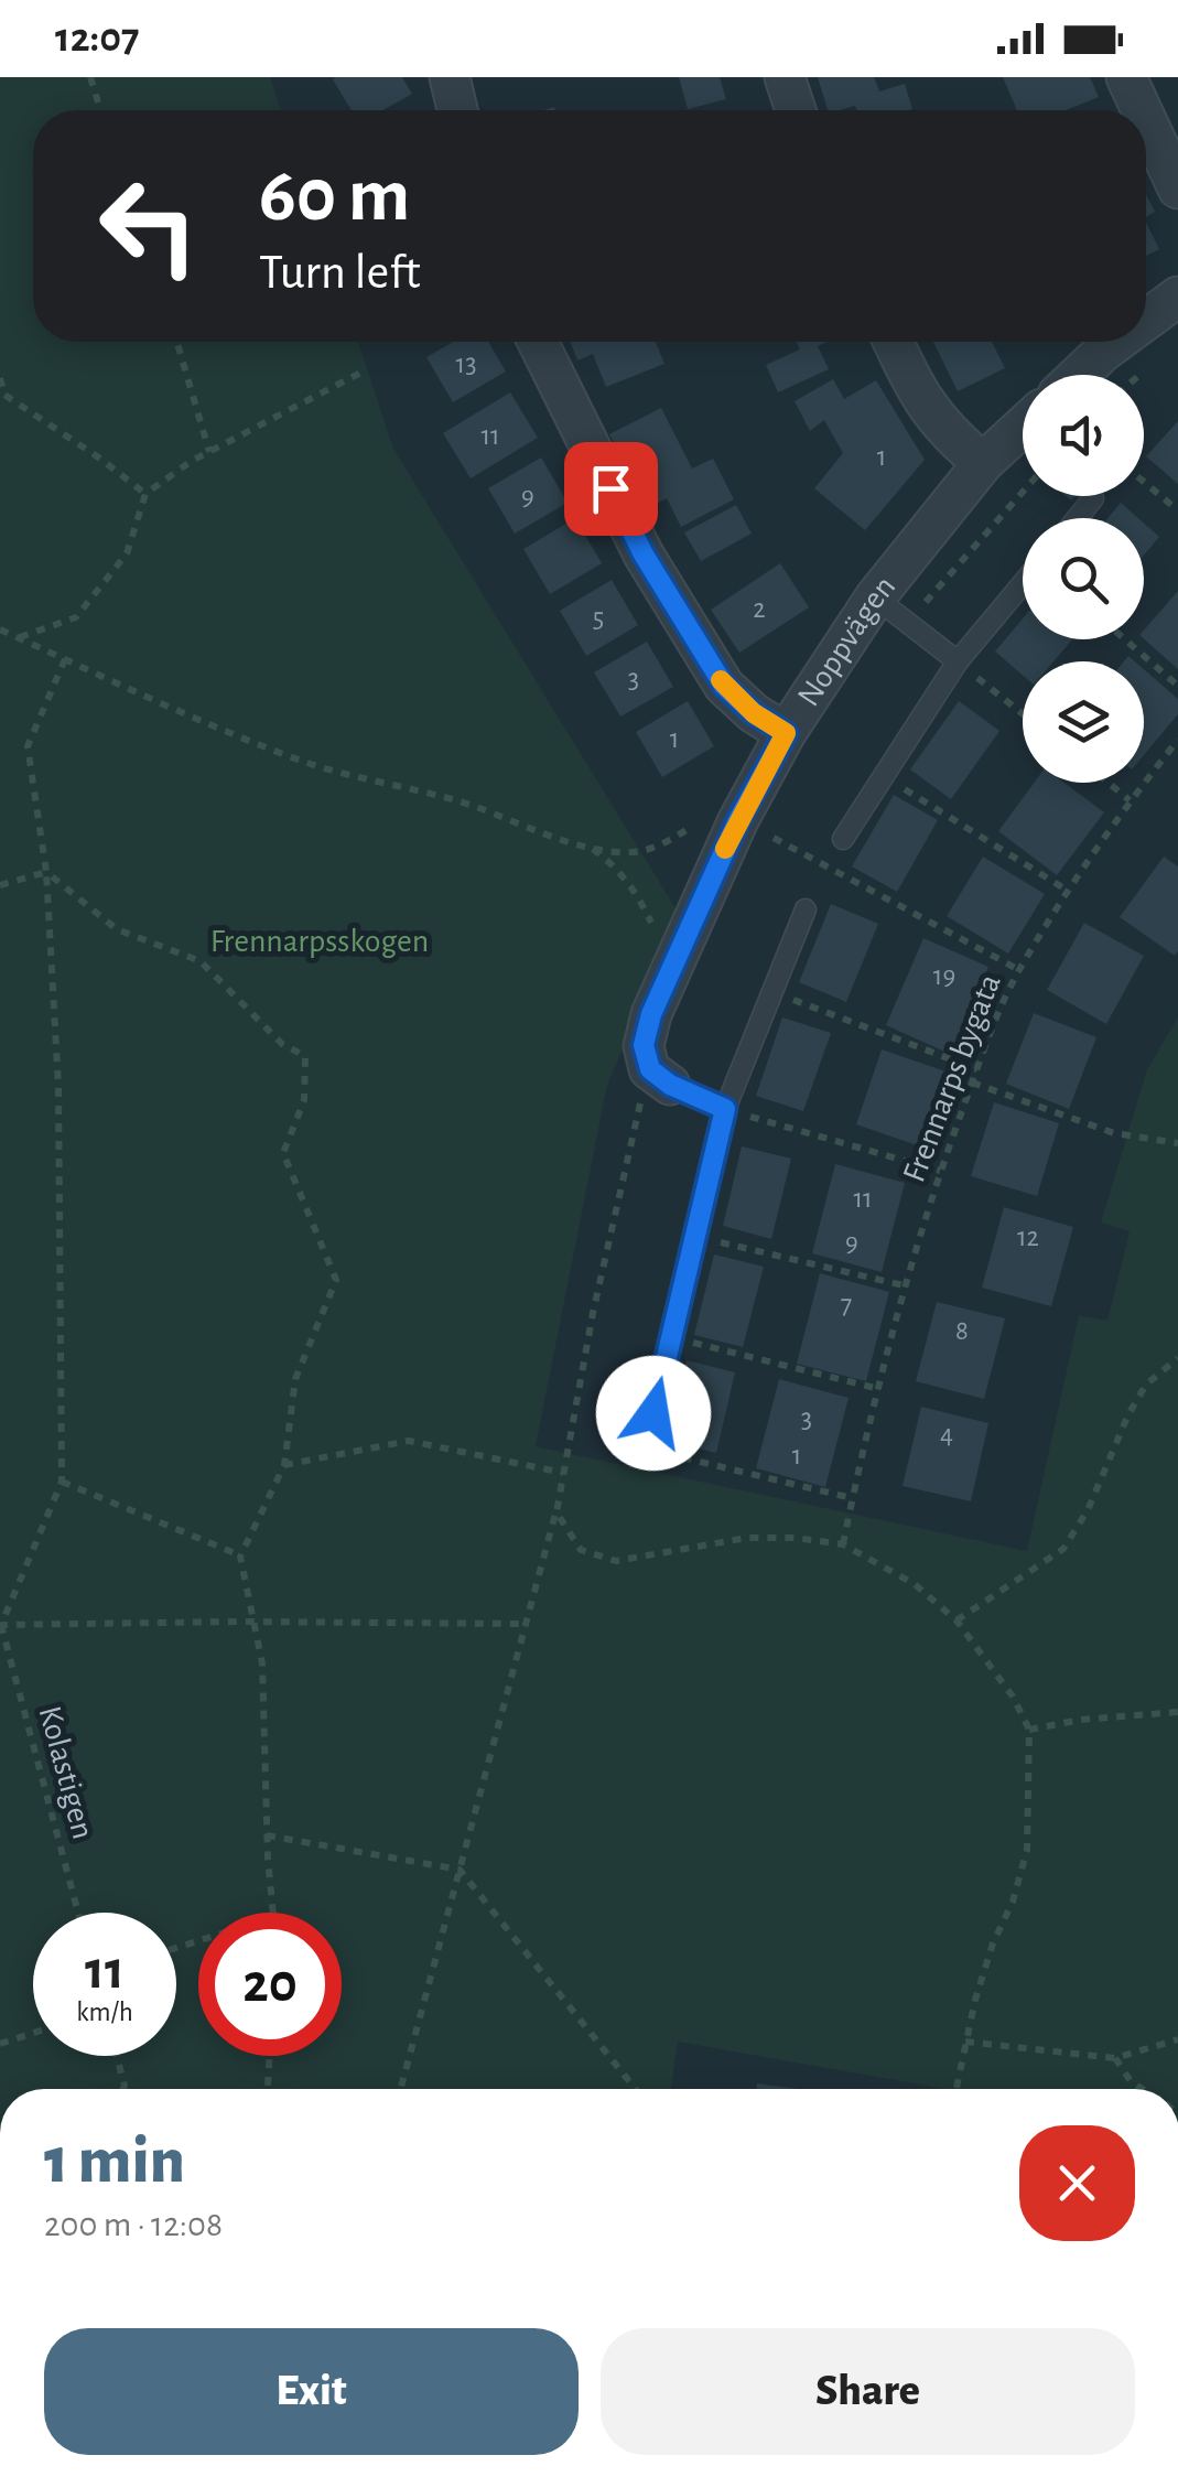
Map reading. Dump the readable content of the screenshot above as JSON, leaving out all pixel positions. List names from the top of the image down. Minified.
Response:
{"streets":{"street":["Noppvägen"],"path":["Frennarps bygata","Kolastigen"]},"parks":["Frennarpsskogen"],"house_numbers":["13","11","1","9","2","5","3","1","19","11","12","9","7","8","3","4","1"],"page":{"status":"12:07","turn":["60 m","Turn left"],"speed":"11 km/h","limit":"20","heading":["1 min","200 m · 12:08"],"buttons":["Exit","Share"]}}
